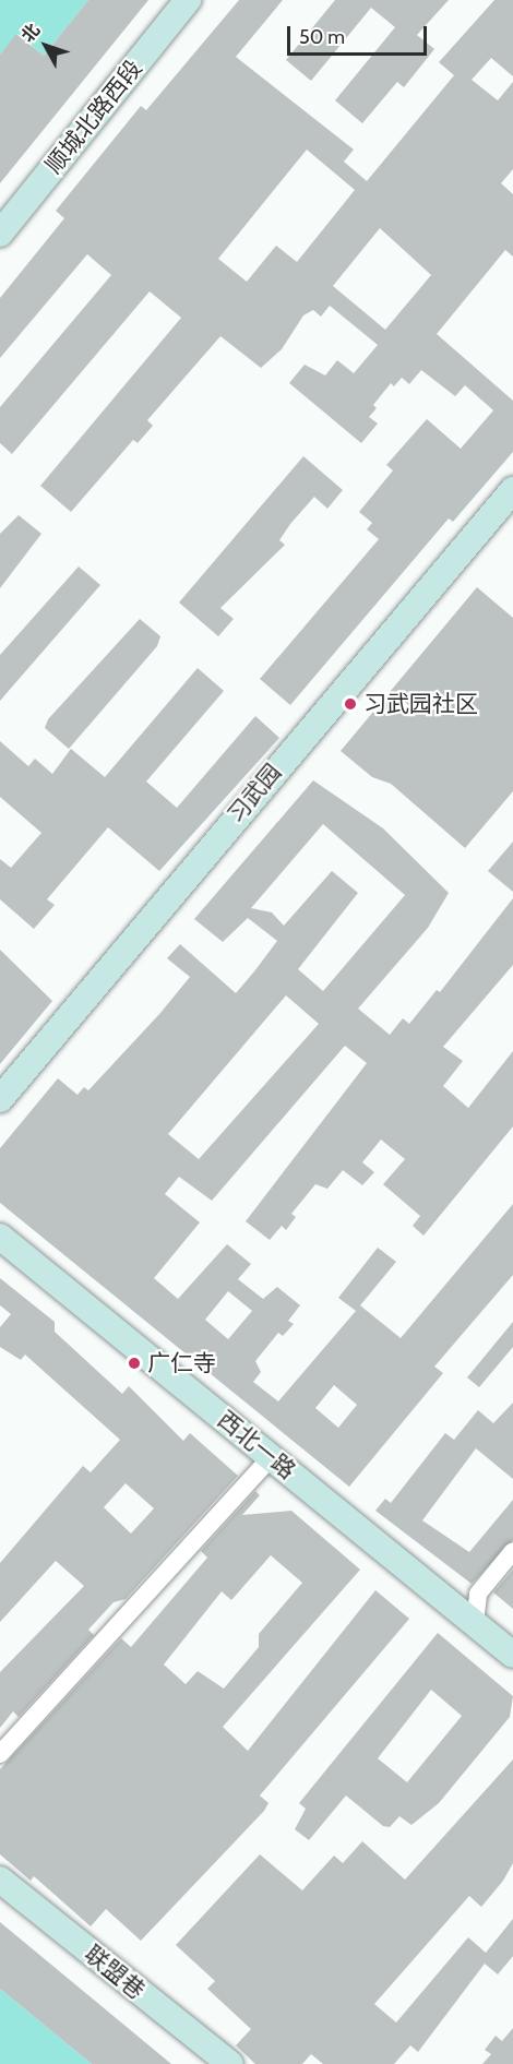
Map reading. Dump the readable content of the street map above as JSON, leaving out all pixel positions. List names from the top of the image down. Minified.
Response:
{"streets":{"street":["顺城北路西段","习武园","西北一路","联盟巷"]},"places":["习武园社区","广仁寺"],"scale_bar":"50 m","north":"top left"}
